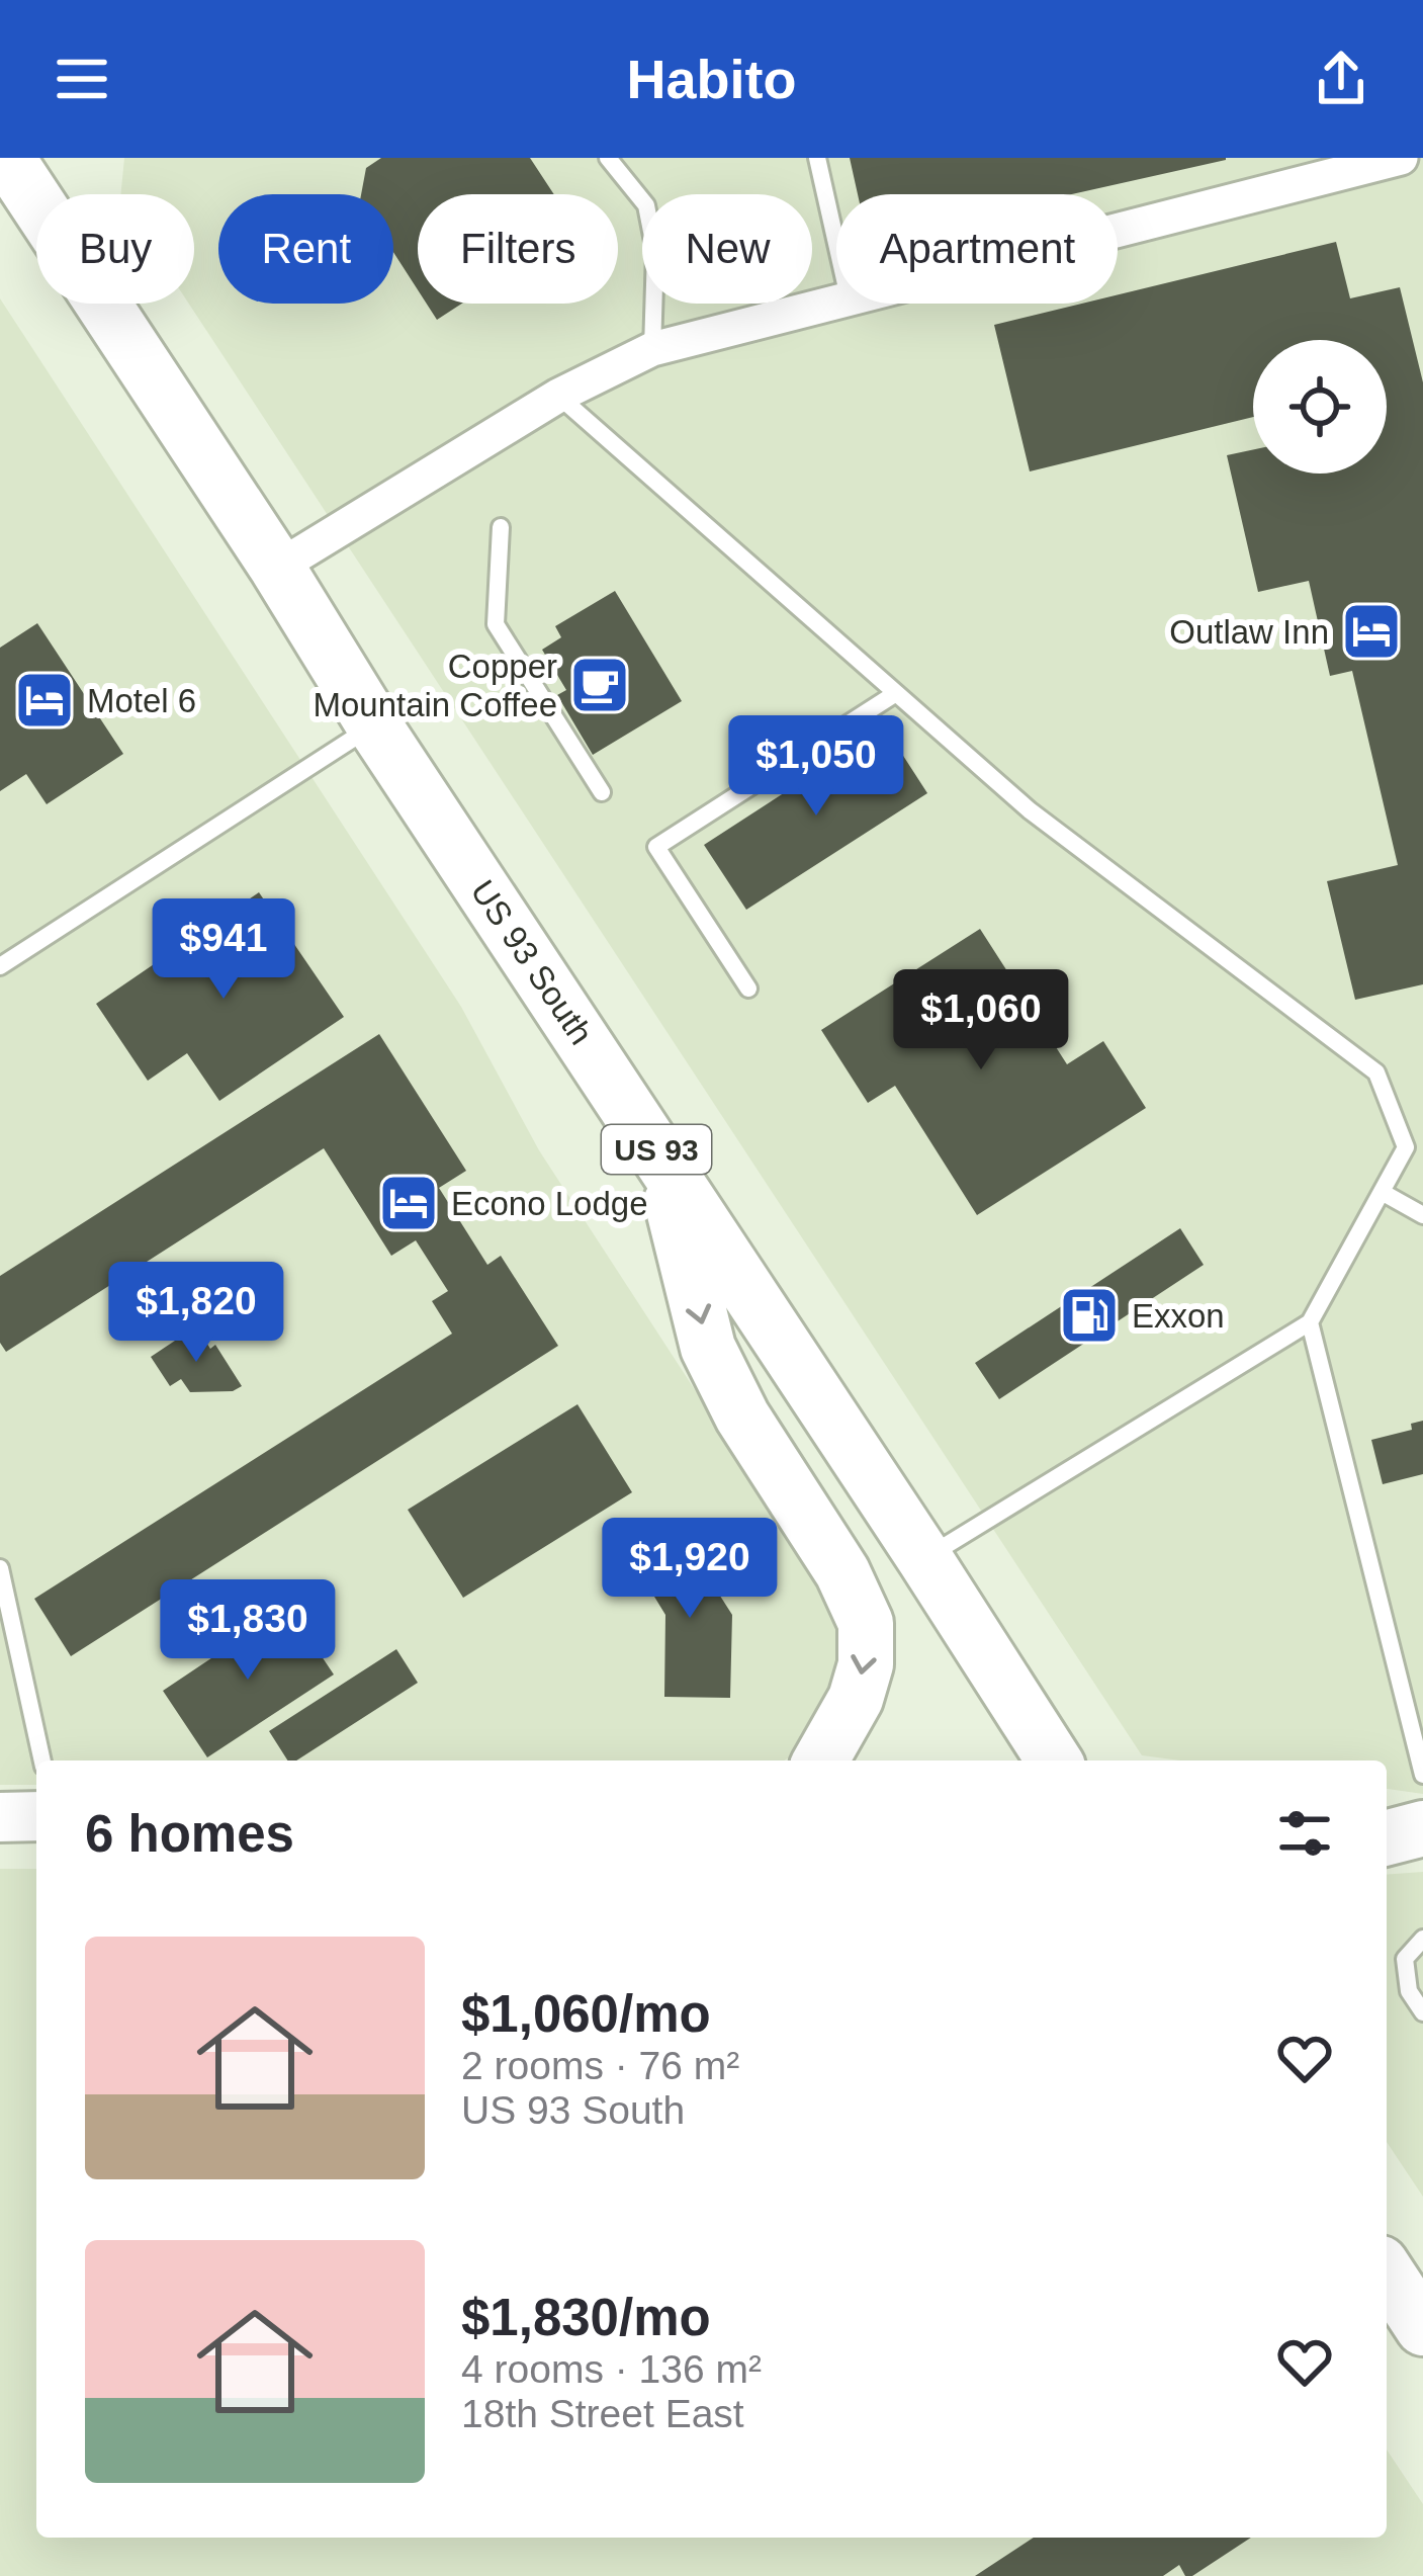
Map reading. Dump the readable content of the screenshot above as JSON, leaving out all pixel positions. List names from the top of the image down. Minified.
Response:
{"streets":{"main road":["US 93 South","US 93"]},"places":{"hotel":["Outlaw Inn","Motel 6","Econo Lodge"],"cafe":["Copper Mountain Coffee"],"fuel station":["Exxon"]},"page":{"header":"Habito","chip":["Buy","Rent","Filters","New","Apartment"],"price":["$1,050","$941","$1,060","$1,820","$1,920","$1,830"],"heading":"6 homes","list":[{"name":"$1,060/mo","note":"2 rooms · 76 m² · US 93 South"},{"name":"$1,830/mo","note":"4 rooms · 136 m² · 18th Street East"}]}}
